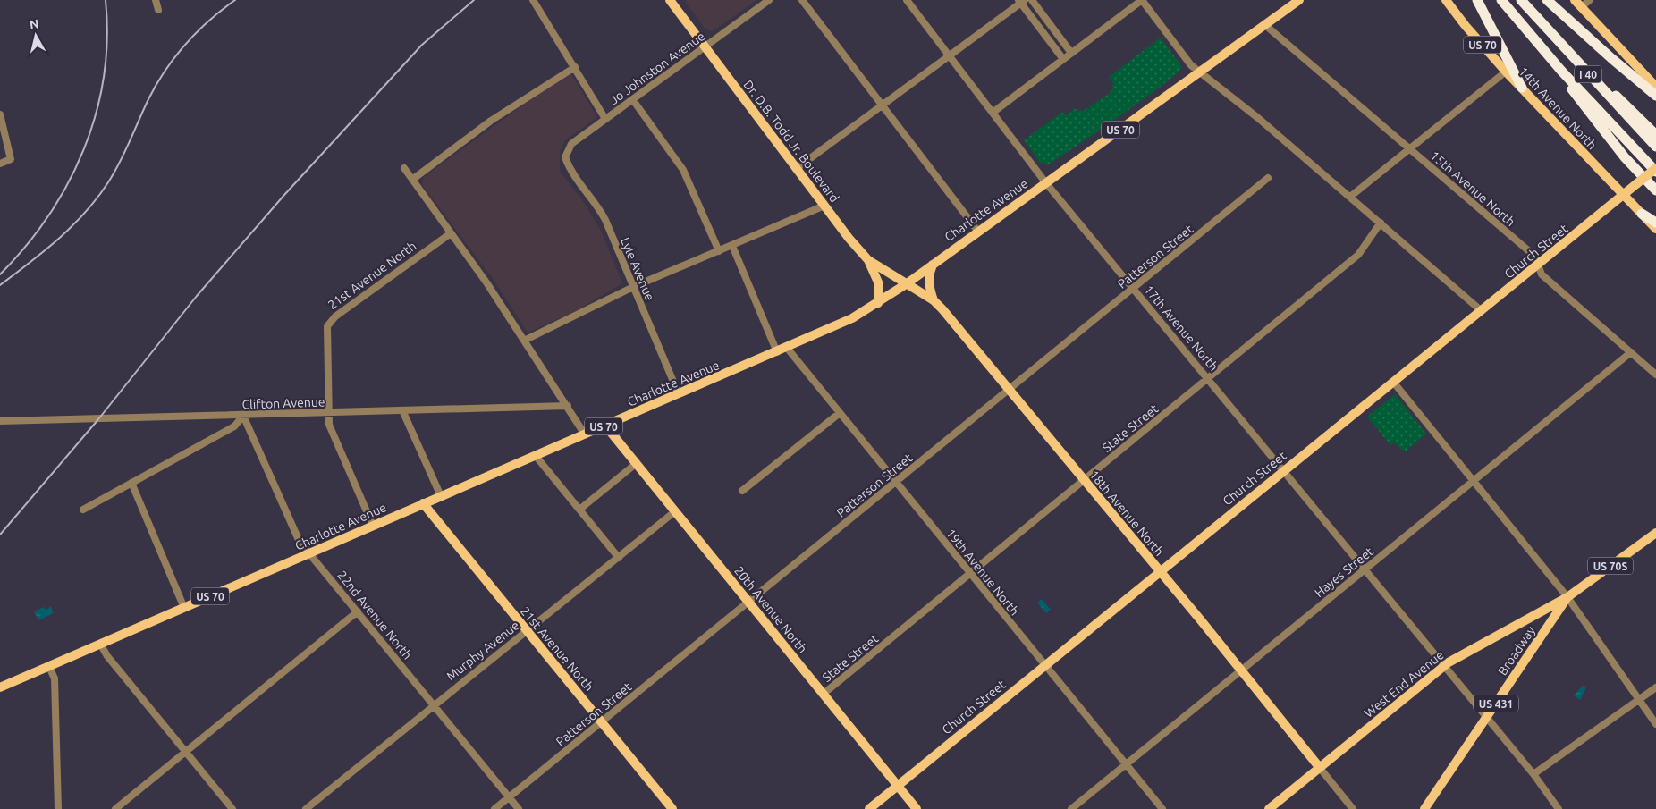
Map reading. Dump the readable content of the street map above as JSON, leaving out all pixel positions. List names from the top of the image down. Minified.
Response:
{"streets":{"highway":["I 40"],"main road":["US 70","14th Avenue North","Dr. D.B. Todd Jr. Boulevard","Charlotte Avenue","Church Street","21st Avenue North","18th Avenue North","US 70S","20th Avenue North","Broadway","West End Avenue","US 431"],"street":["Jo Johnston Avenue","15th Avenue North","Patterson Street","Lyle Avenue","17th Avenue North","Clifton Avenue","State Street","19th Avenue North","Hayes Street","22nd Avenue North","Murphy Avenue"]},"crossings":[["Jo Johnston Avenue","Dr. D.B. Todd Jr. Boulevard"],["Jo Johnston Avenue","Lyle Avenue"],["14th Avenue North","Church Street"],["Dr. D.B. Todd Jr. Boulevard","Charlotte Avenue"],["Dr. D.B. Todd Jr. Boulevard","18th Avenue North"],["15th Avenue North","Charlotte Avenue"],["15th Avenue North","Church Street"],["15th Avenue North","Hayes Street"],["Charlotte Avenue","Lyle Avenue"],["Charlotte Avenue","21st Avenue North"],["Charlotte Avenue","17th Avenue North"],["Charlotte Avenue","18th Avenue North"],["Charlotte Avenue","19th Avenue North"],["Charlotte Avenue","20th Avenue North"],["Charlotte Avenue","22nd Avenue North"],["Church Street","17th Avenue North"],["Church Street","18th Avenue North"],["Church Street","19th Avenue North"],["Church Street","20th Avenue North"],["Patterson Street","21st Avenue North"],["Patterson Street","17th Avenue North"],["Patterson Street","18th Avenue North"],["Patterson Street","19th Avenue North"],["Patterson Street","20th Avenue North"],["Patterson Street","22nd Avenue North"],["21st Avenue North","Clifton Avenue"],["21st Avenue North","Murphy Avenue"],["17th Avenue North","State Street"],["17th Avenue North","Hayes Street"],["17th Avenue North","Broadway"],["17th Avenue North","West End Avenue"],["Clifton Avenue","22nd Avenue North"],["State Street","18th Avenue North"],["State Street","19th Avenue North"],["State Street","20th Avenue North"],["18th Avenue North","Hayes Street"],["18th Avenue North","West End Avenue"],["19th Avenue North","Hayes Street"],["20th Avenue North","Murphy Avenue"],["22nd Avenue North","Murphy Avenue"],["Broadway","West End Avenue"]],"north":"top"}
